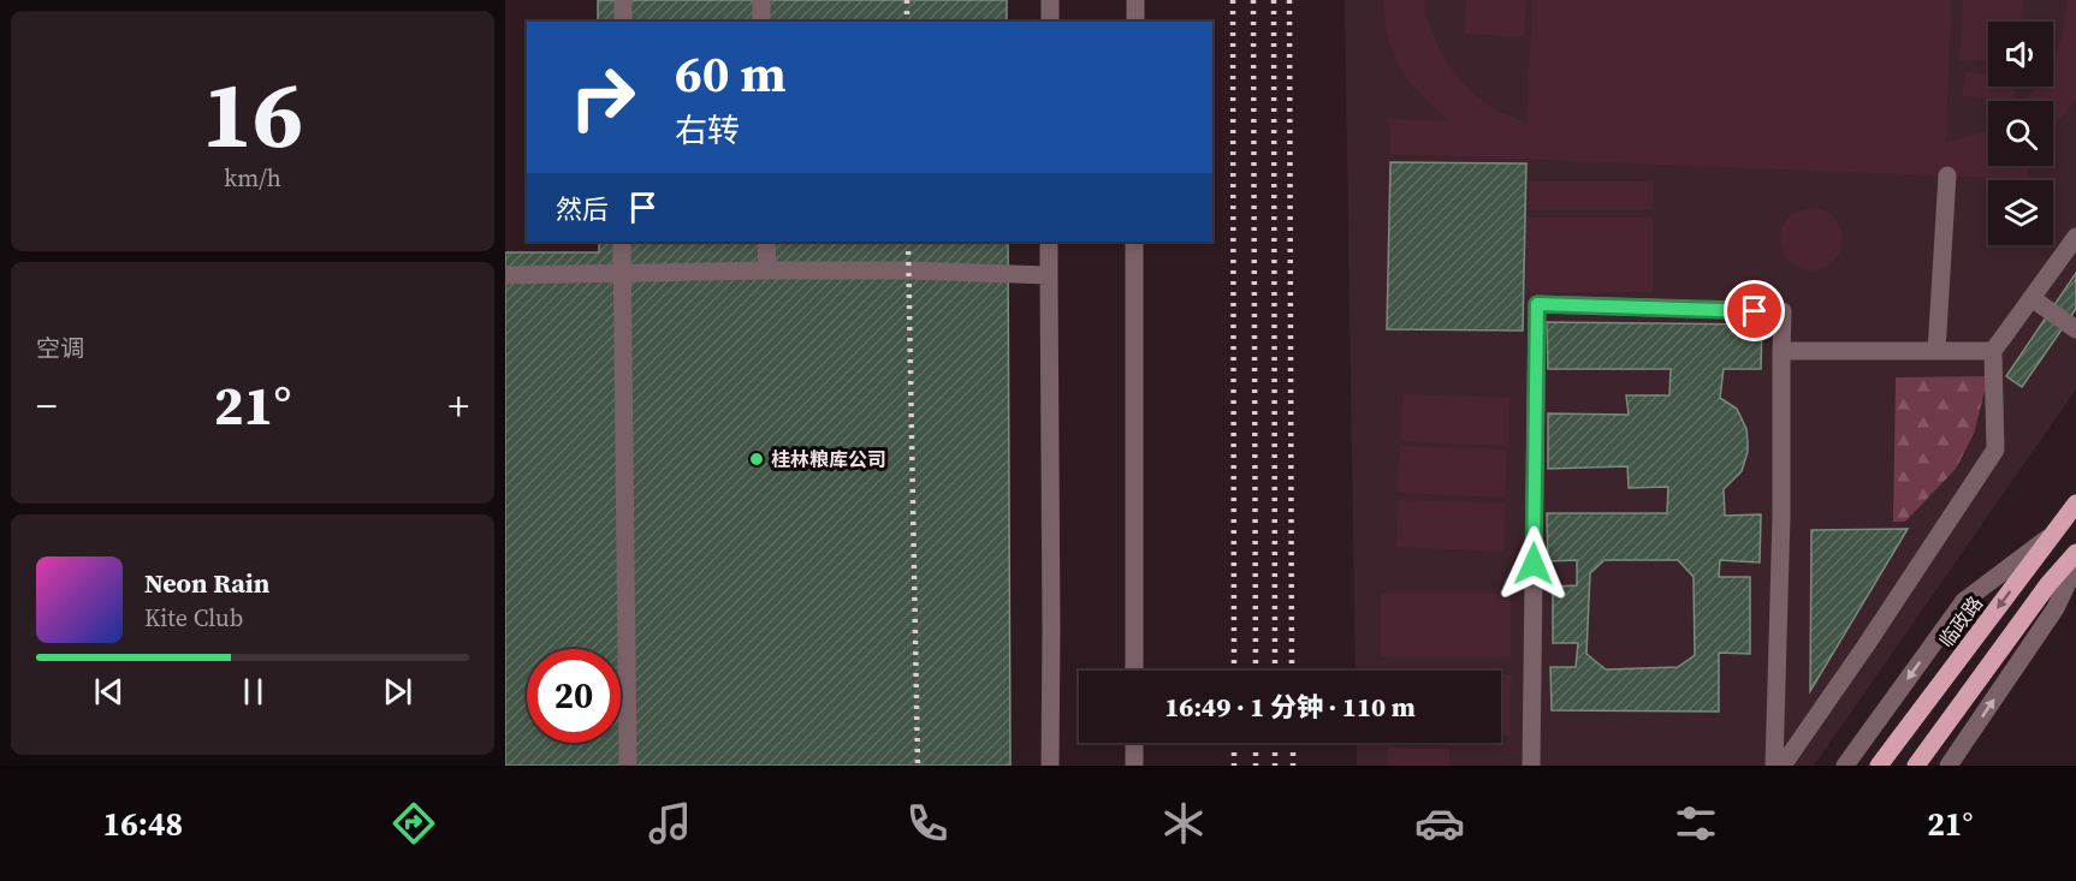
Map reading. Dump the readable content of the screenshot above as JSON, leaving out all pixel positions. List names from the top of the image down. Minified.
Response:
{"streets":{"main road":["临政路"]},"places":["桂林粮库公司"],"page":{"tile":[["16","km/h"],"空调"],"turn":["60 m","右转"],"then":"然后","heat":["−","21°","+"],"song":["Neon Rain","Kite Club"],"limit":"20","trip":"16:49 · 1 分钟 · 110 m","tabs":["16:48","21°"]}}
